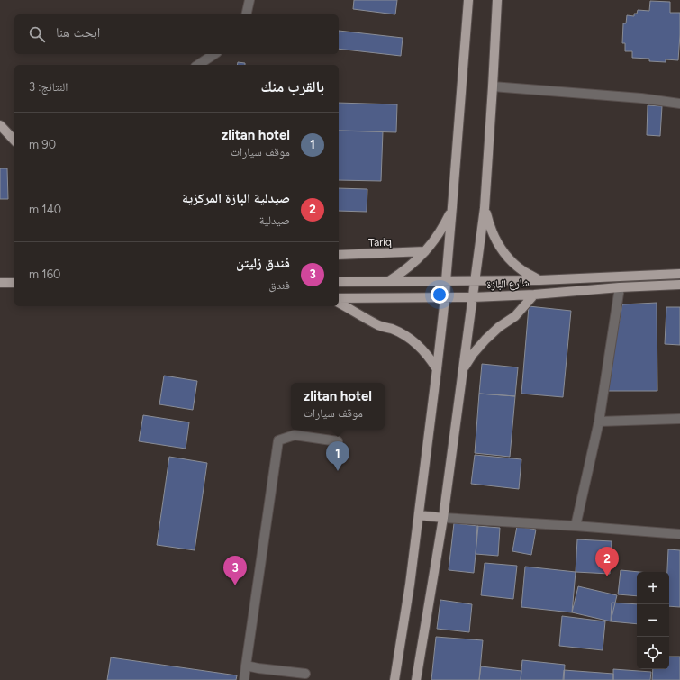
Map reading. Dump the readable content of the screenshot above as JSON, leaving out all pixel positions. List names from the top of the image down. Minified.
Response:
{"streets":{"main road":["Tariq","شارع البازة"]},"page":{"search":"ابحث هنا","heading":["بالقرب منك","النتائج: 3"],"list":[{"mark":"1","name":"zlitan hotel","note":"موقف سيارات","value":"90 m"},{"mark":"2","name":"صيدلية البازة المركزية","note":"صيدلية","value":"140 m"},{"mark":"3","name":"فندق زليتن","note":"فندق","value":"160 m"}],"popup":["zlitan hotel","موقف سيارات"],"pins":["1","2","3"],"map_buttons":["+","−"]}}
